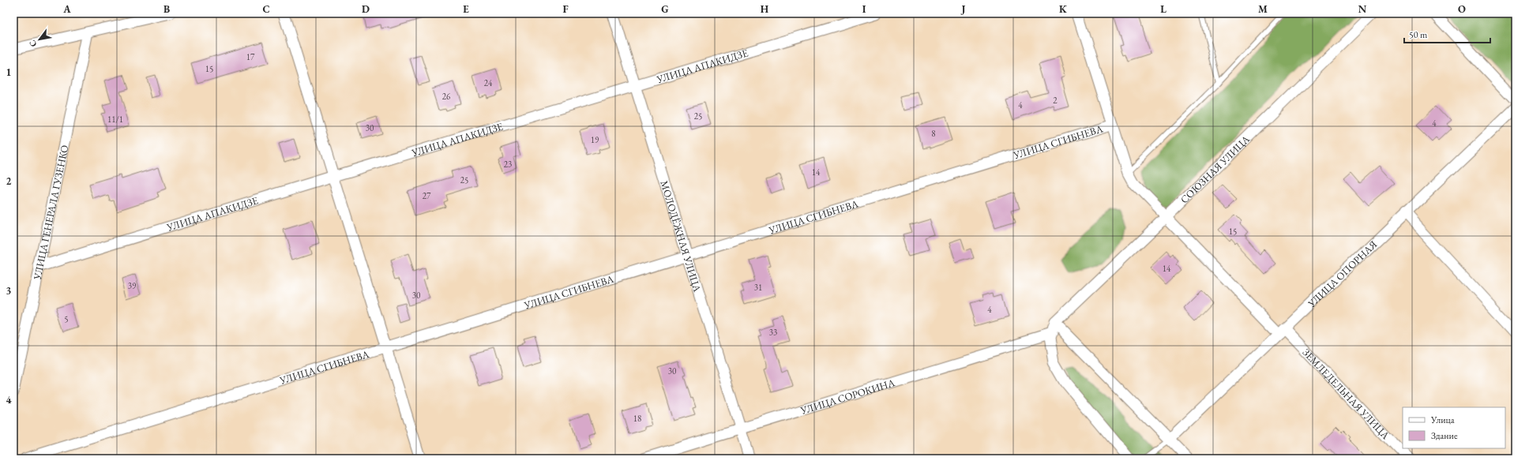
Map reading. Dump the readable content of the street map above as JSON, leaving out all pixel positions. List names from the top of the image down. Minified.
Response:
{"streets":{"street":["УЛИЦА АПАКИДЗЕ","УЛИЦА СГИБНЕВА","СОЮЗНАЯ УЛИЦА","УЛИЦА ГЕНЕРАЛА ГУЗЕНКО","МОЛОДЁЖНАЯ УЛИЦА","УЛИЦА ОПОРНАЯ","ЗЕМЛЕДЕЛЬНАЯ УЛИЦА","УЛИЦА СОРОКИНА"]},"crossings":[["УЛИЦА АПАКИДЗЕ","УЛИЦА ГЕНЕРАЛА ГУЗЕНКО"],["УЛИЦА АПАКИДЗЕ","МОЛОДЁЖНАЯ УЛИЦА"],["УЛИЦА СГИБНЕВА","МОЛОДЁЖНАЯ УЛИЦА"],["УЛИЦА СГИБНЕВА","ЗЕМЛЕДЕЛЬНАЯ УЛИЦА"],["СОЮЗНАЯ УЛИЦА","ЗЕМЛЕДЕЛЬНАЯ УЛИЦА"],["СОЮЗНАЯ УЛИЦА","УЛИЦА СОРОКИНА"],["МОЛОДЁЖНАЯ УЛИЦА","УЛИЦА СОРОКИНА"],["УЛИЦА ОПОРНАЯ","ЗЕМЛЕДЕЛЬНАЯ УЛИЦА"]],"house_numbers":["17","15","24","26","2","4","25","11/1","4","30","8","19","23","14","25","27","15","14","39","31","30","4","5","33","30","18"],"legend":["Улица","Здание"],"scale_bar":"50 m","north":"bottom left","grid":{"columns":["A","B","C","D","E","F","G","H","I","J","K","L","M","N","O"],"rows":["1","2","3","4"]}}
